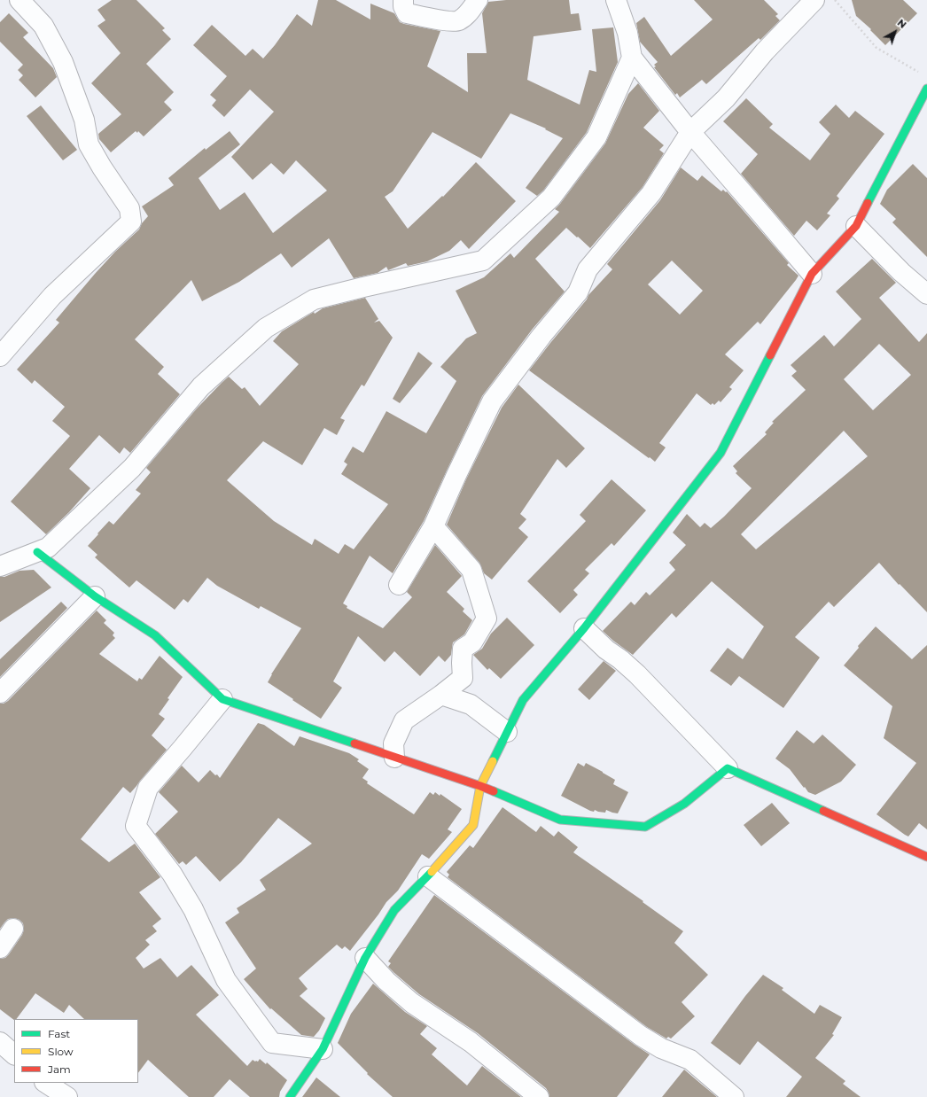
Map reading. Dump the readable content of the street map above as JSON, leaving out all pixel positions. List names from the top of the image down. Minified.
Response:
{"legend":["Fast","Slow","Jam"],"north":"top right"}
